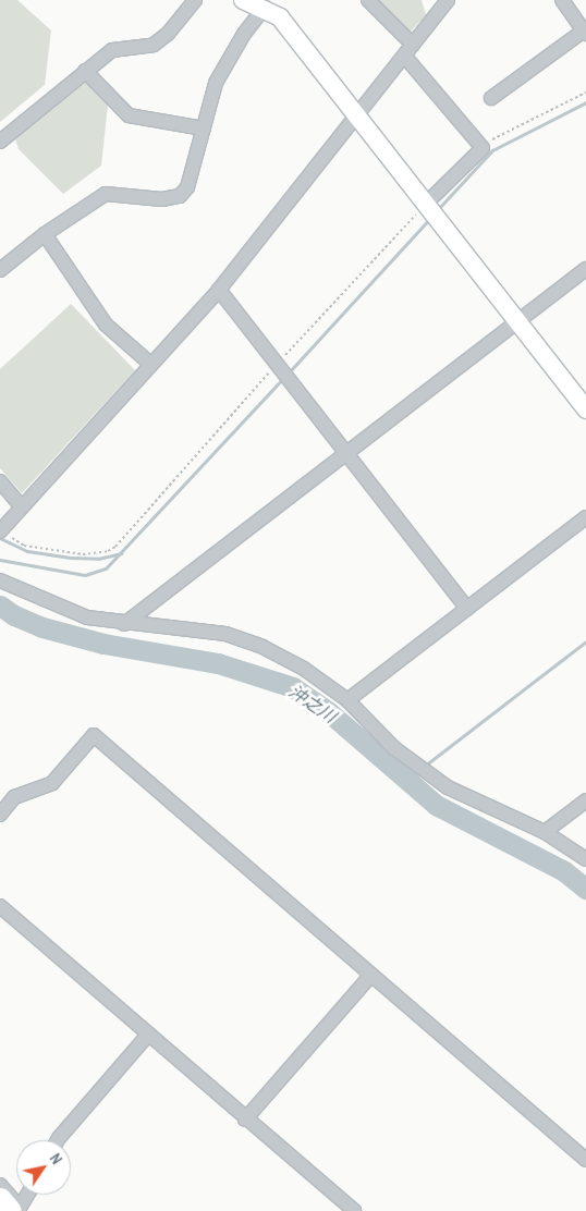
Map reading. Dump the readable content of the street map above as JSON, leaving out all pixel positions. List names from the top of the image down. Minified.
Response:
{"water":["沖之川"],"north":"top right"}
